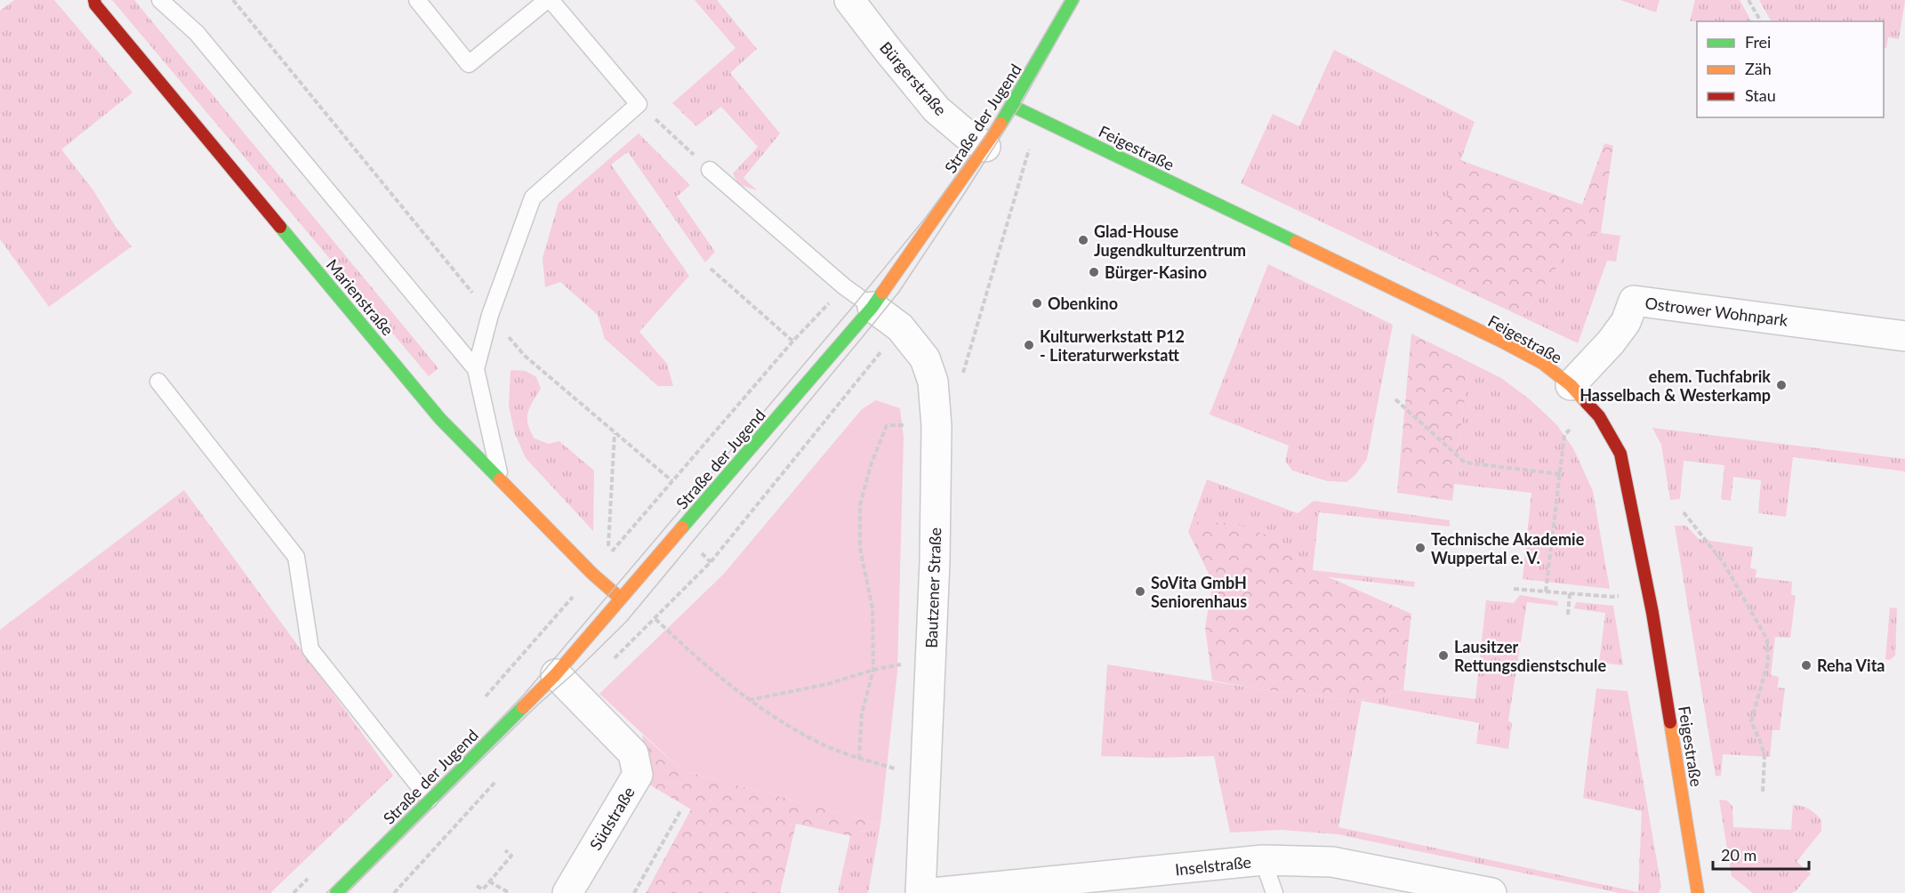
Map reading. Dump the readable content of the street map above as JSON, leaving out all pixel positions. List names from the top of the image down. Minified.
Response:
{"streets":{"street":["Bürgerstraße","Straße der Jugend","Feigestraße","Marienstraße","Ostrower Wohnpark","Bautzener Straße","Südstraße","Inselstraße"]},"crossings":[["Bürgerstraße","Straße der Jugend"],["Straße der Jugend","Feigestraße"],["Straße der Jugend","Marienstraße"],["Straße der Jugend","Bautzener Straße"],["Straße der Jugend","Südstraße"],["Feigestraße","Ostrower Wohnpark"]],"places":["Glad-House Jugendkulturzentrum","Bürger-Kasino","Obenkino","Kulturwerkstatt P12 - Literaturwerkstatt","ehem. Tuchfabrik Hasselbach & Westerkamp","Technische Akademie Wuppertal e. V.","SoVita GmbH Seniorenhaus","Lausitzer Rettungsdienstschule","Reha Vita"],"legend":["Frei","Zäh","Stau"],"scale_bar":"20 m"}
